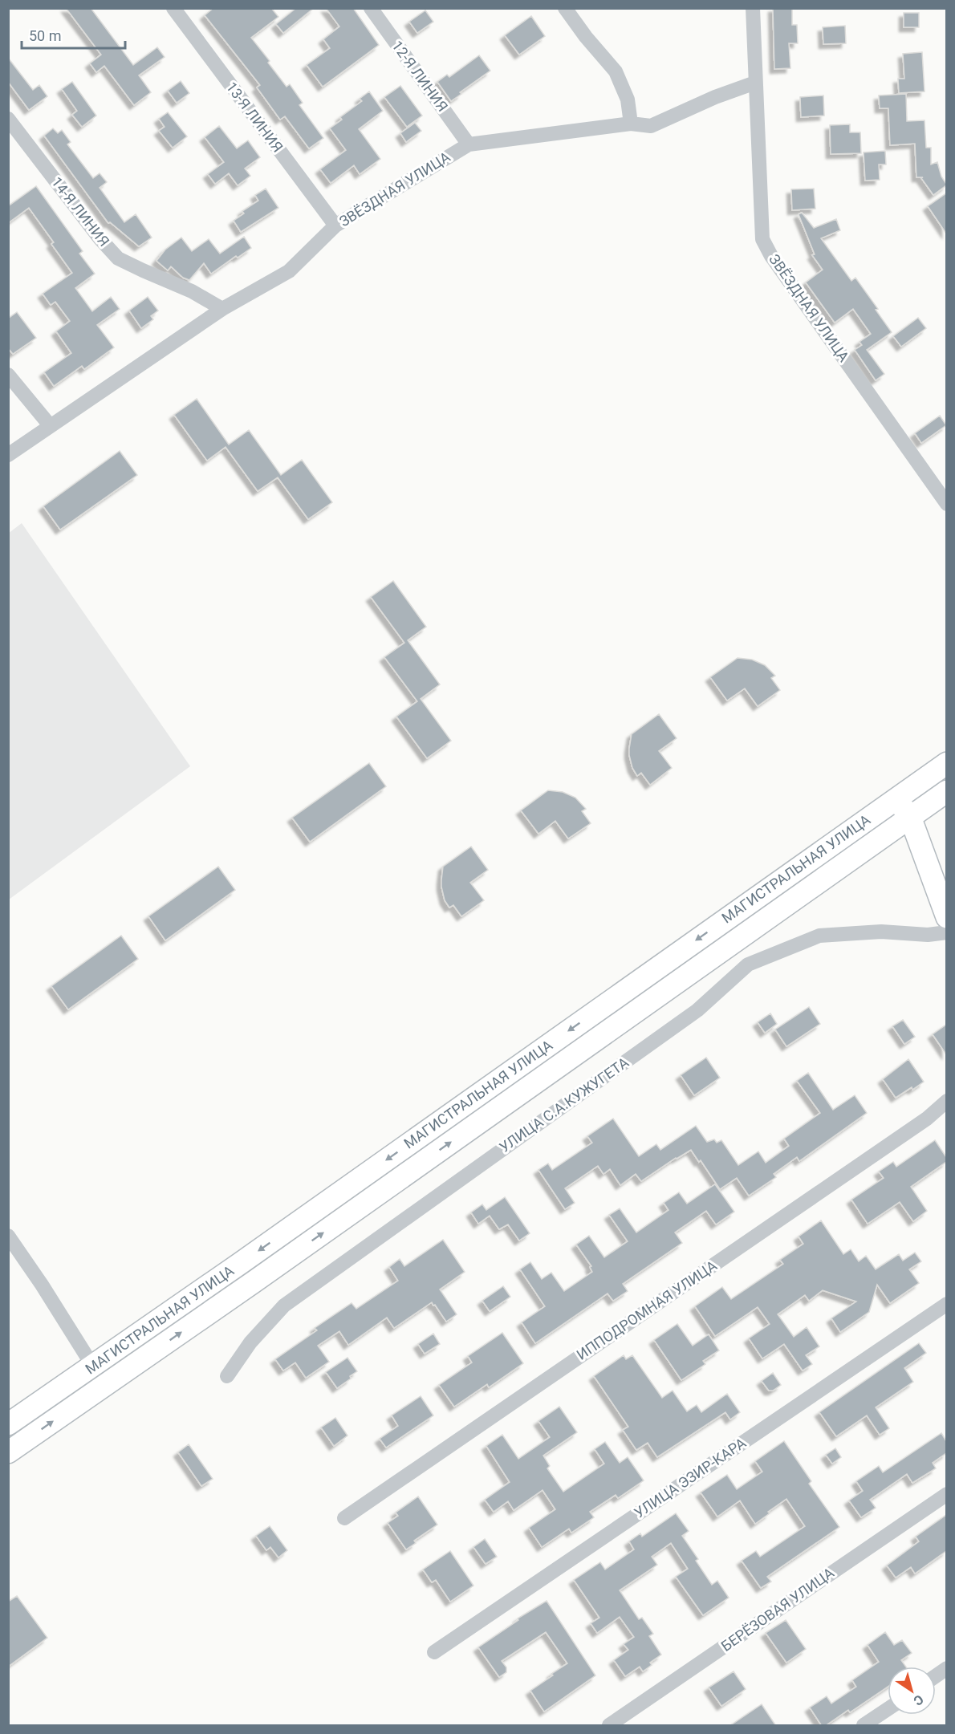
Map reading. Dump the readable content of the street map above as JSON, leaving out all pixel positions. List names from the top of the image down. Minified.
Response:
{"streets":{"main road":["МАГИСТРАЛЬНАЯ УЛИЦА"],"street":["12-Я ЛИНИЯ","13-Я ЛИНИЯ","ЗВЁЗДНАЯ УЛИЦА","14-Я ЛИНИЯ","УЛИЦА С.А.КУЖУГЕТА","ИППОДРОМНАЯ УЛИЦА","УЛИЦА ЭЗИР-КАРА","БЕРЁЗОВАЯ УЛИЦА"]},"crossings":[["12-Я ЛИНИЯ","ЗВЁЗДНАЯ УЛИЦА"],["13-Я ЛИНИЯ","ЗВЁЗДНАЯ УЛИЦА"],["ЗВЁЗДНАЯ УЛИЦА","14-Я ЛИНИЯ"]],"scale_bar":"50 m","north":"bottom right"}
